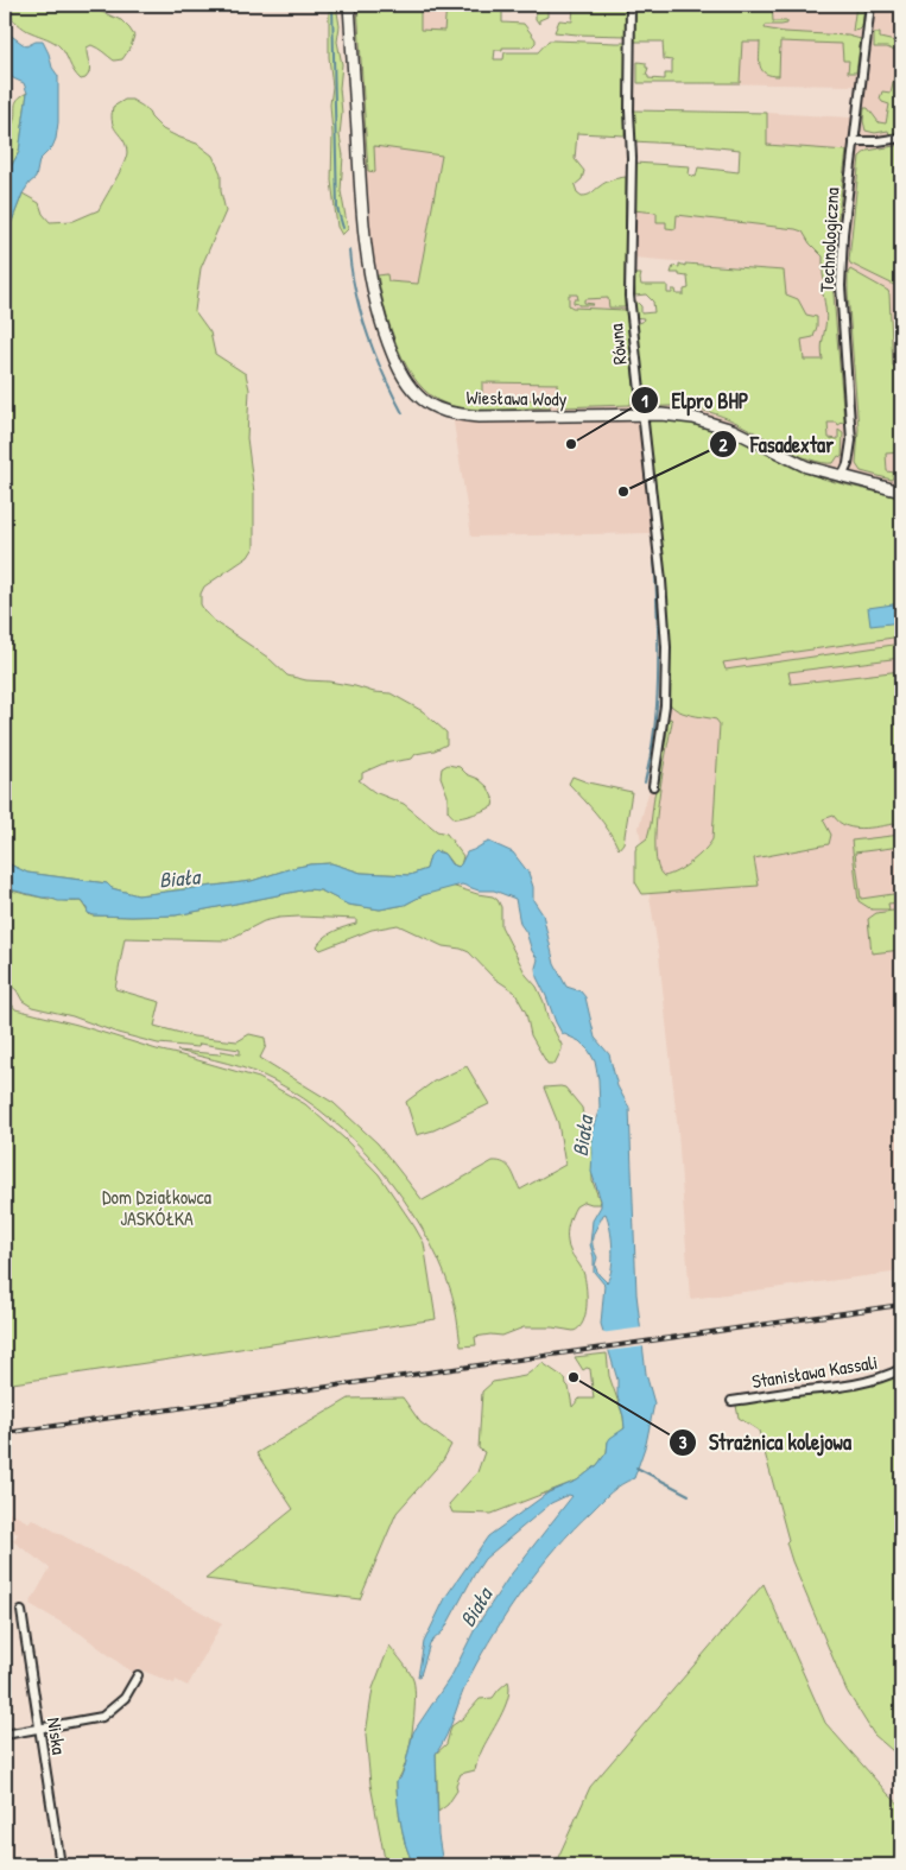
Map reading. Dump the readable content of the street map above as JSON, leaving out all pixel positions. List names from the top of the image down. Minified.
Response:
{"streets":{"street":["Technologiczna","Równa","Wiesława Wody","Stanisława Kassali","Niska"]},"crossings":[["Technologiczna","Wiesława Wody"],["Równa","Wiesława Wody"]],"water":["Biała"],"parks":["Dom Działkowca JASKÓŁKA"],"places":["Elpro BHP","Fasadextar","Strażnica kolejowa"]}
